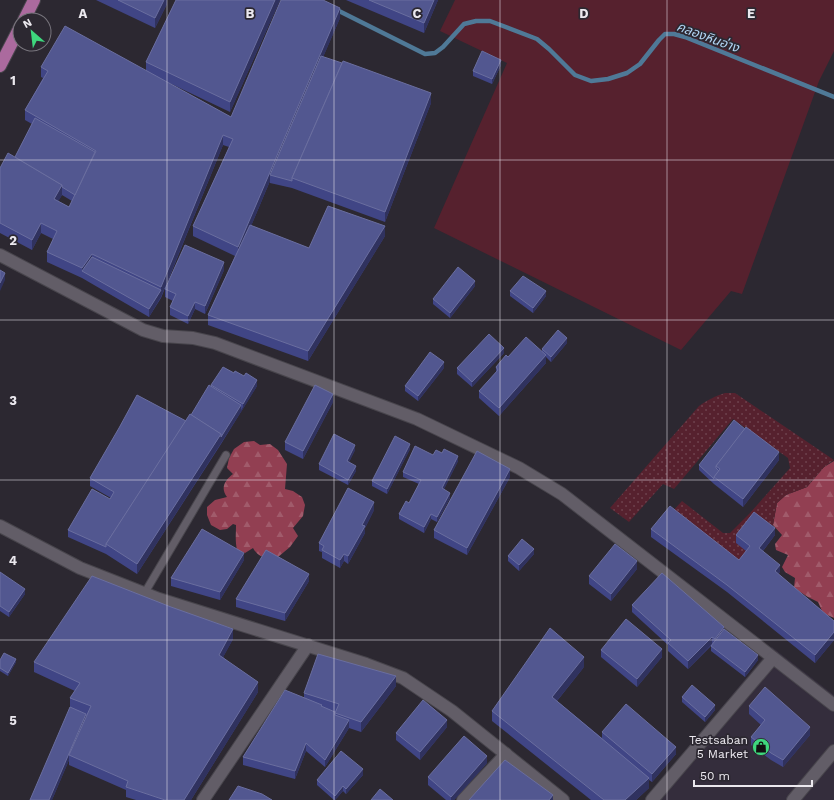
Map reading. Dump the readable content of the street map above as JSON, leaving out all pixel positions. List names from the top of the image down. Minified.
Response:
{"water":["คลองหินอ่าง"],"places":{"shop":["Testsaban 5 Market"]},"scale_bar":"50 m","north":"top left","grid":{"columns":["A","B","C","D","E"],"rows":["1","2","3","4","5"]}}
